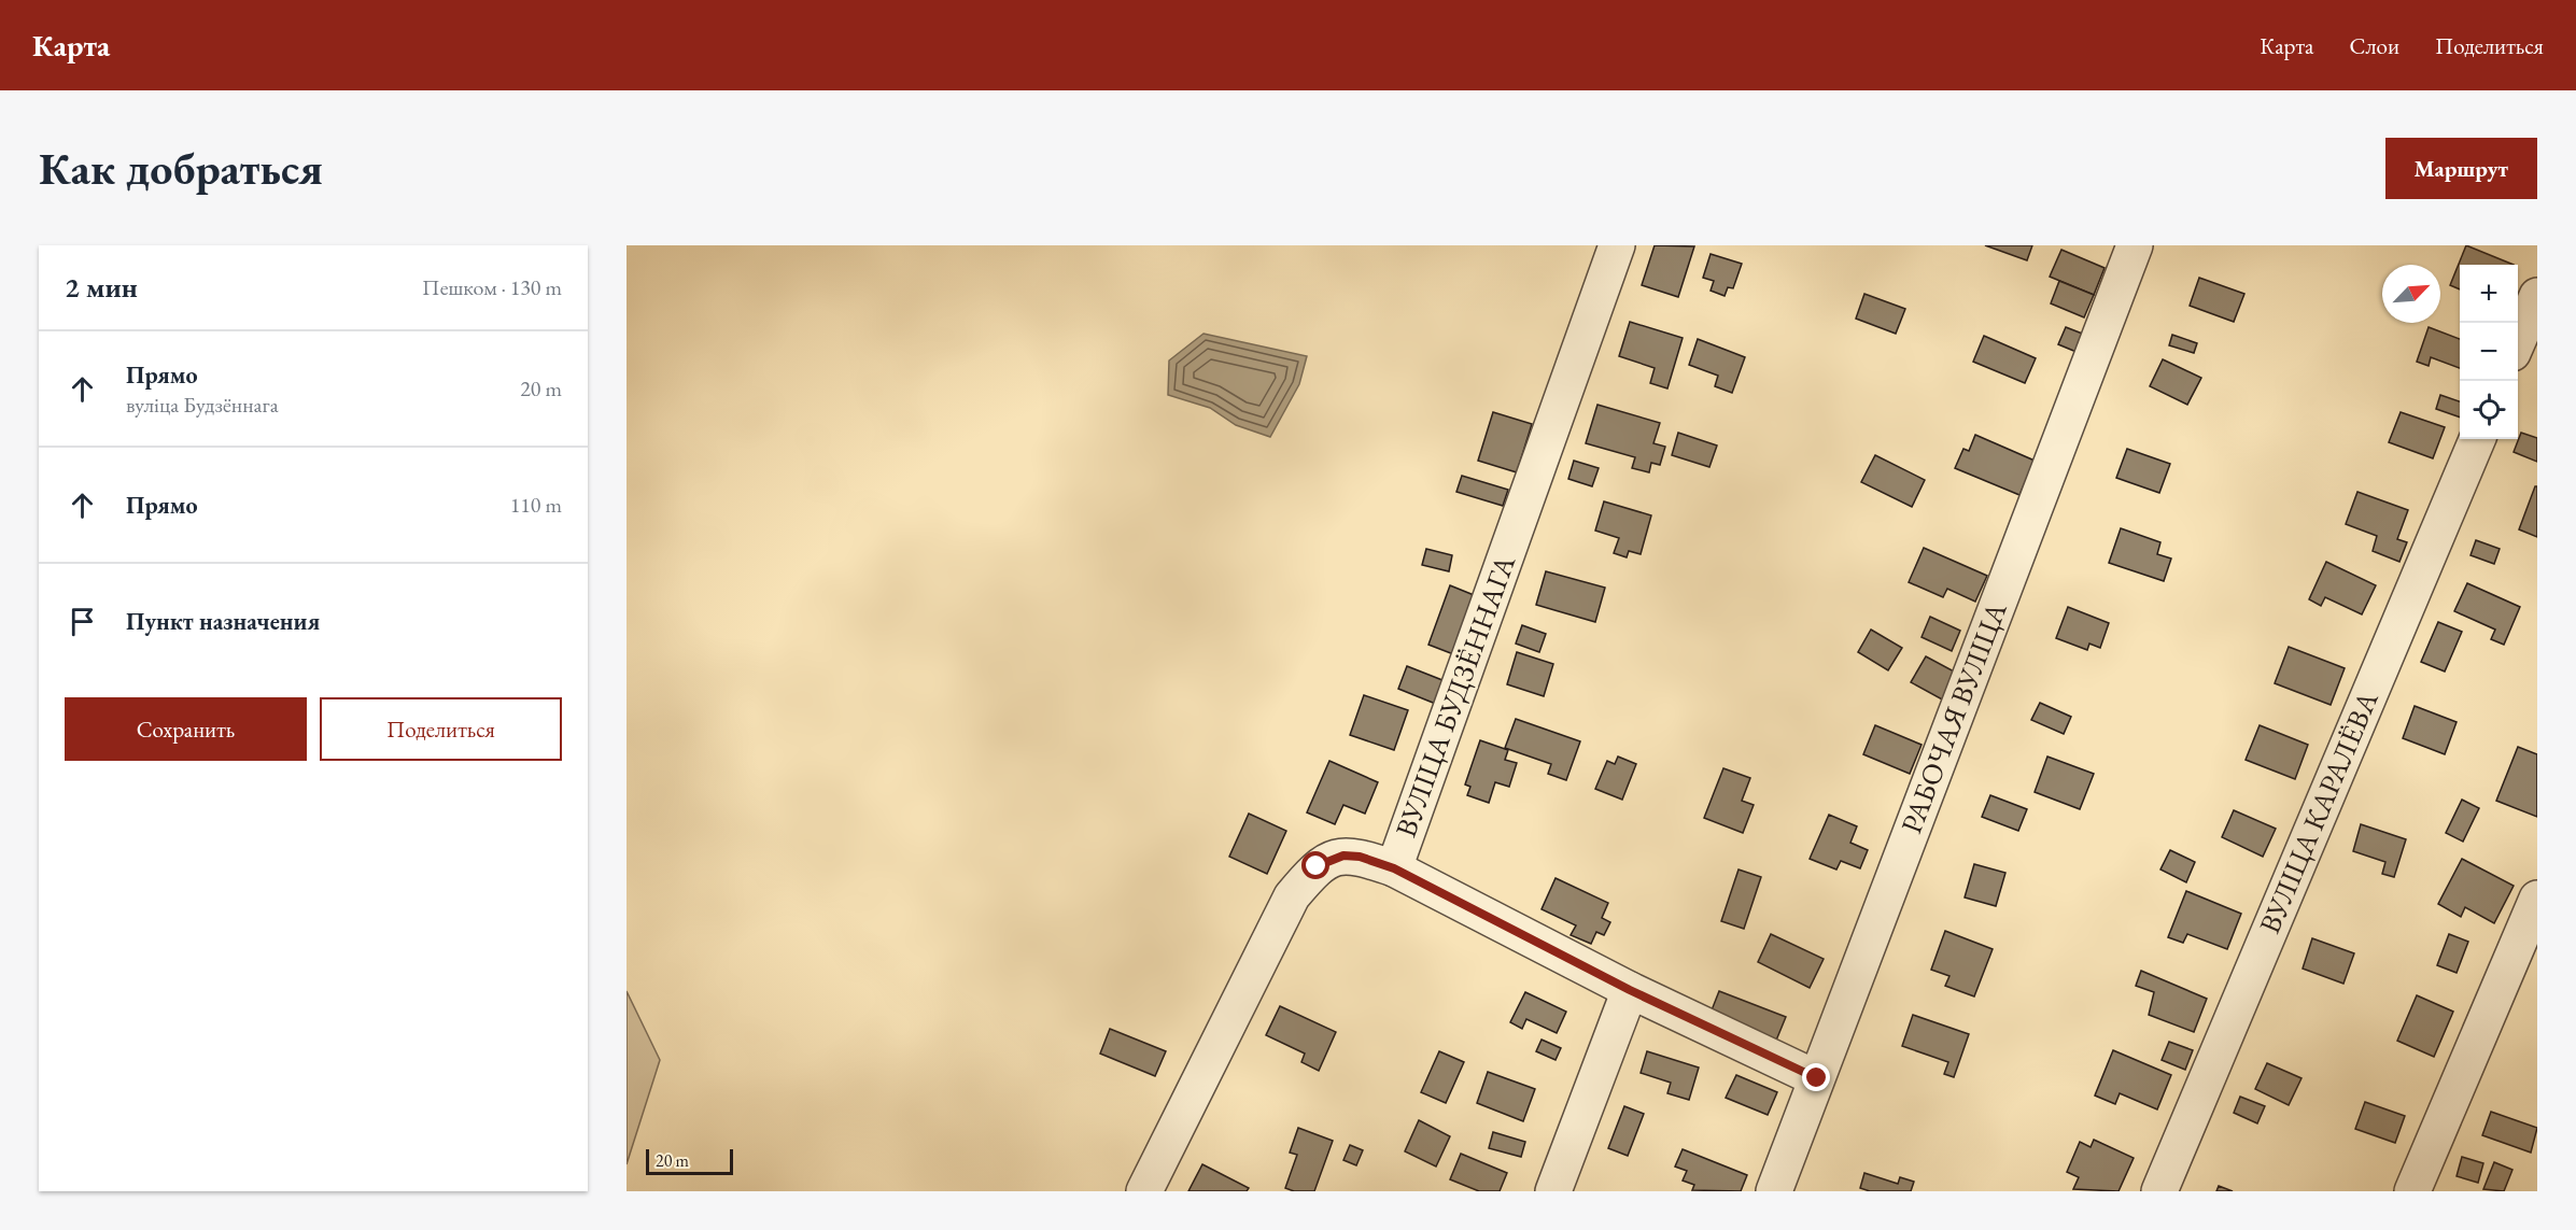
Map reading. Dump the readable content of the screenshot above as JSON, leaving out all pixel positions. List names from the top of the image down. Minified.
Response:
{"streets":{"street":["ВУЛІЦА БУДЗЁННАГА","РАБОЧАЯ ВУЛІЦА","ВУЛІЦА КАРАЛЁВА"]},"scale_bar":"20 m","north":"top right","page":{"header":"Карта","nav":["Карта","Слои","Поделиться"],"buttons":["Маршрут",["Сохранить","Поделиться"]],"title":"Как добраться","heading":["2 мин","Пешком · 130 m"],"map_buttons":["+","−"],"list":[["Прямо","вуліца Будзённага","20 m"],["Прямо","110 m"],"Пункт назначения"],"scale":"20 m"}}
